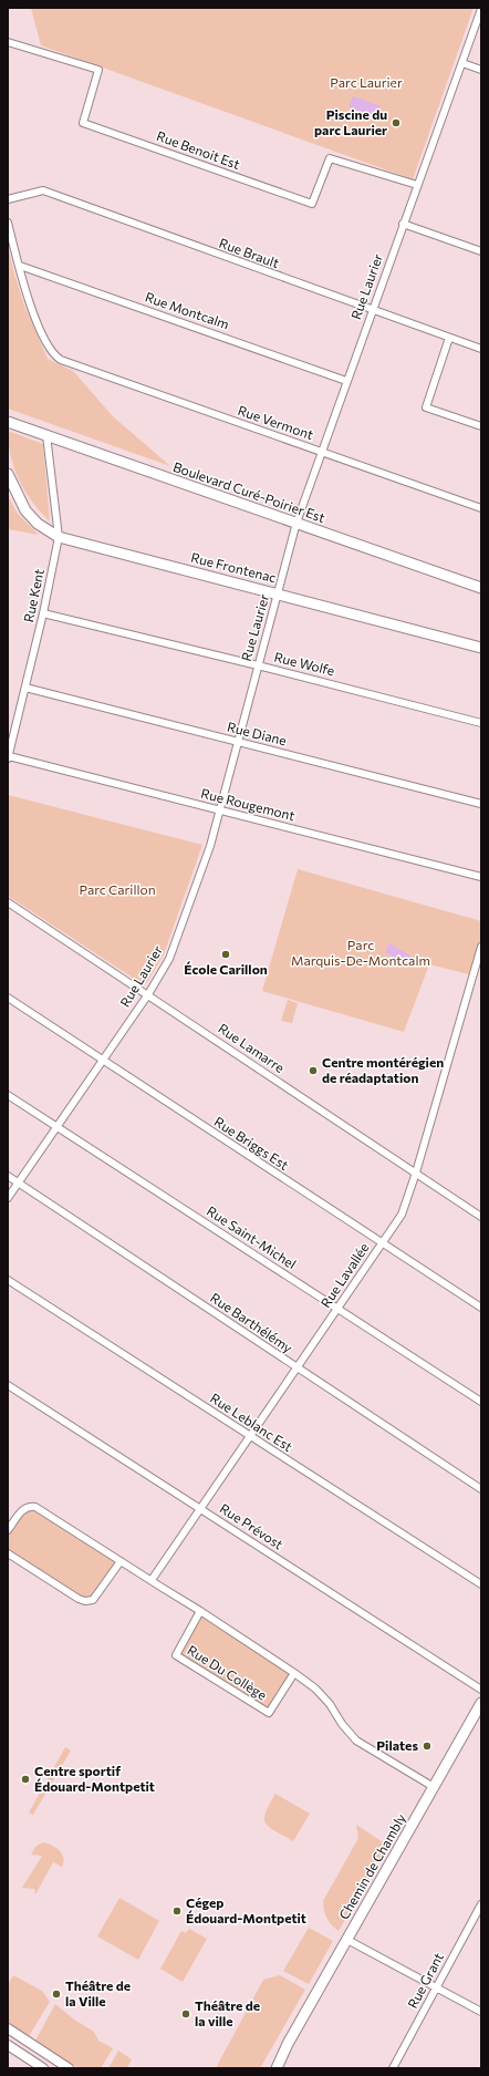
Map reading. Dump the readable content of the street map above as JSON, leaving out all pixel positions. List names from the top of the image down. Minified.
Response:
{"streets":{"main road":["Boulevard Curé-Poirier Est","Rue Frontenac","Chemin de Chambly"],"street":["Rue Benoit Est","Rue Brault","Rue Laurier","Rue Montcalm","Rue Vermont","Rue Kent","Rue Wolfe","Rue Diane","Rue Rougemont","Rue Lamarre","Rue Briggs Est","Rue Saint-Michel","Rue Lavallée","Rue Barthélémy","Rue Leblanc Est","Rue Prévost","Rue Du Collège","Rue Grant"]},"crossings":[["Rue Benoit Est","Rue Laurier"],["Rue Brault","Rue Laurier"],["Rue Laurier","Rue Montcalm"],["Rue Laurier","Rue Vermont"],["Rue Laurier","Boulevard Curé-Poirier Est"],["Rue Laurier","Rue Frontenac"],["Rue Laurier","Rue Wolfe"],["Rue Laurier","Rue Diane"],["Rue Laurier","Rue Rougemont"],["Rue Laurier","Rue Lamarre"],["Rue Laurier","Rue Briggs Est"],["Rue Laurier","Rue Saint-Michel"],["Rue Laurier","Rue Barthélémy"],["Rue Montcalm","Rue Vermont"],["Boulevard Curé-Poirier Est","Rue Kent"],["Rue Frontenac","Rue Kent"],["Rue Kent","Rue Wolfe"],["Rue Kent","Rue Diane"],["Rue Kent","Rue Rougemont"],["Rue Lamarre","Rue Lavallée"],["Rue Briggs Est","Rue Lavallée"],["Rue Saint-Michel","Rue Lavallée"],["Rue Lavallée","Rue Barthélémy"],["Rue Lavallée","Rue Leblanc Est"],["Rue Lavallée","Rue Prévost"]],"parks":["Parc Laurier","Parc Carillon","Parc Marquis-De-Montcalm"],"places":["Piscine du parc Laurier","École Carillon","Centre montérégien de réadaptation","Pilates","Centre sportif Édouard-Montpetit","Cégep Édouard-Montpetit","Théâtre de la Ville","Théâtre de la ville"]}
